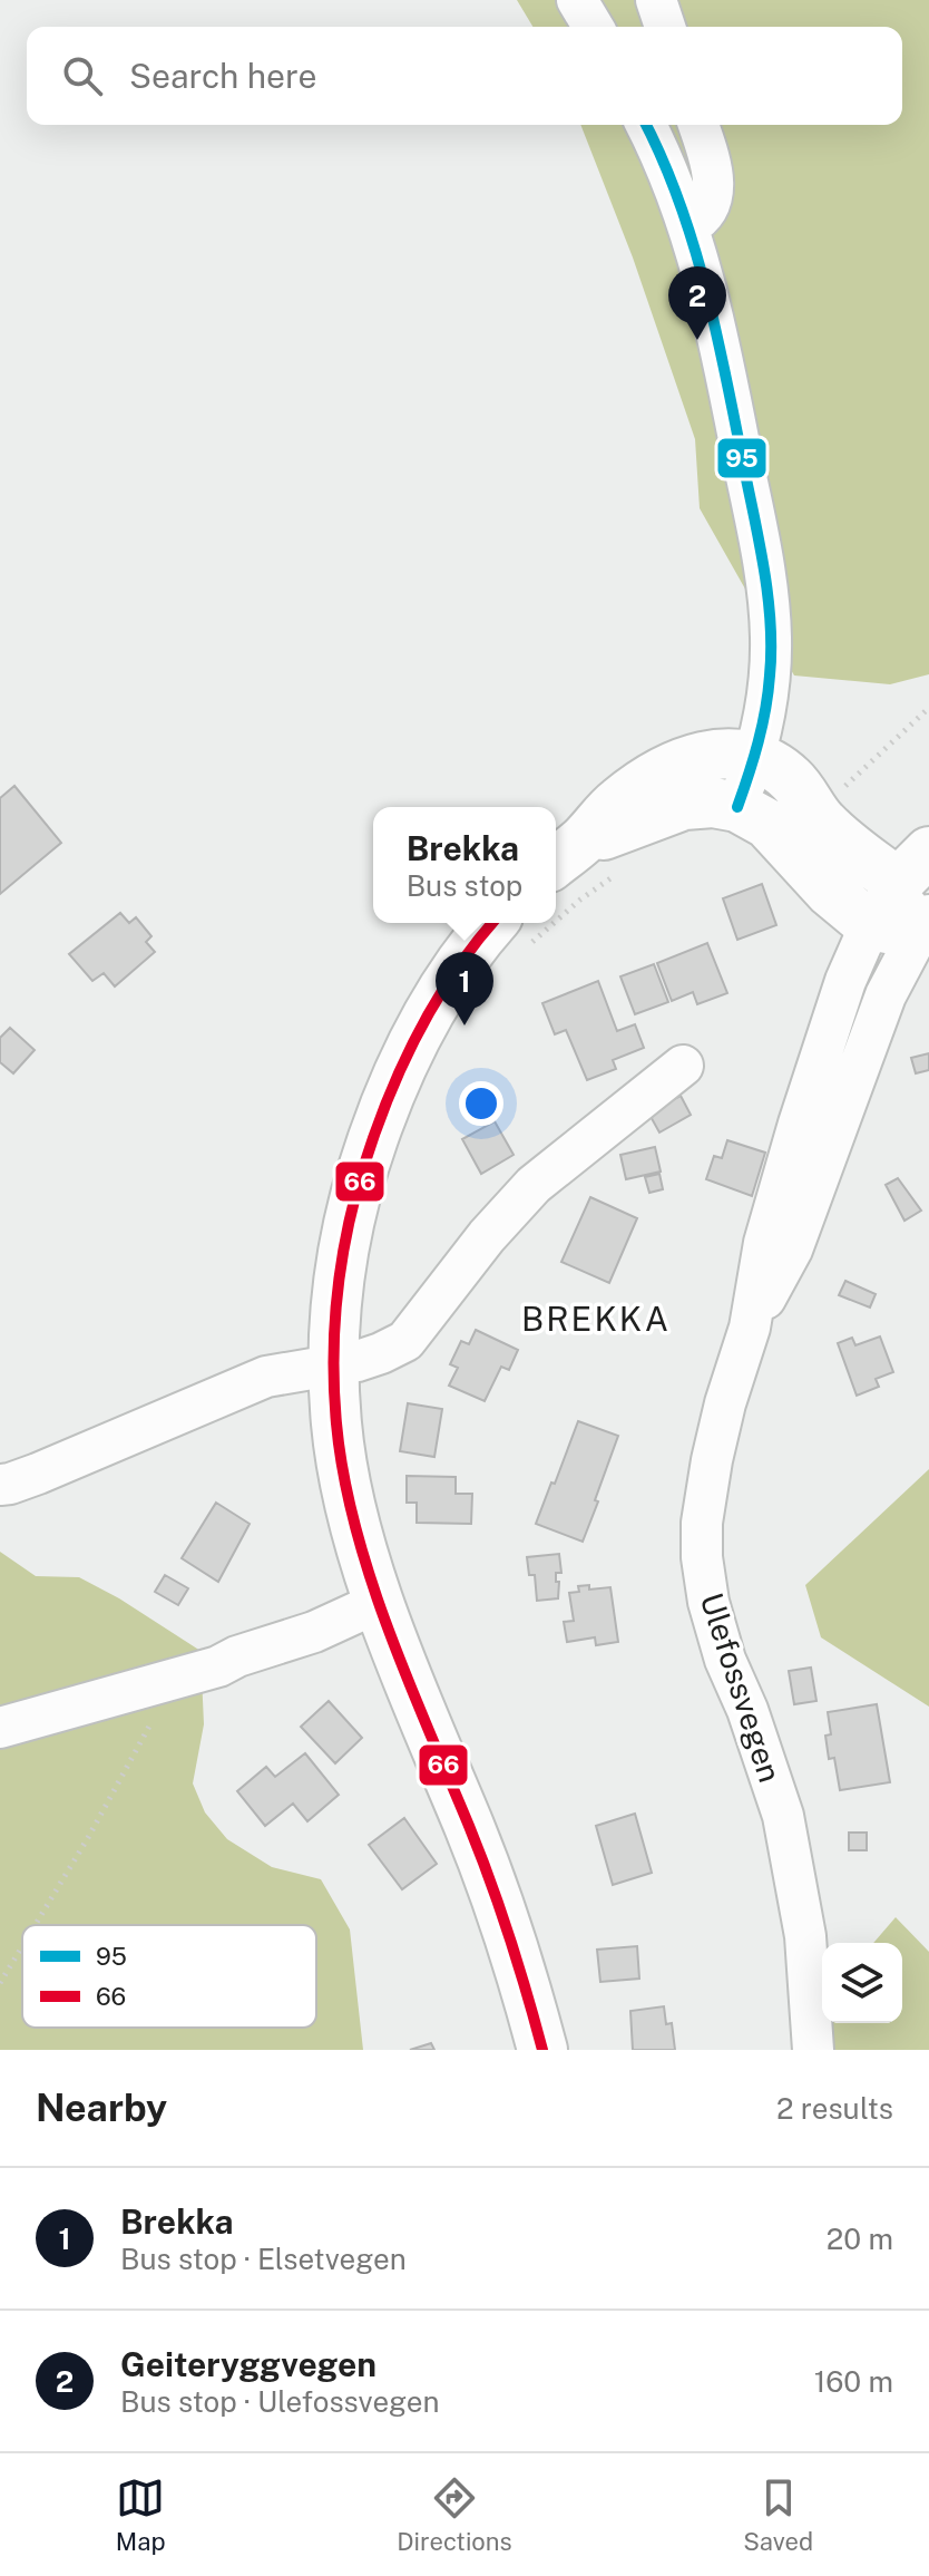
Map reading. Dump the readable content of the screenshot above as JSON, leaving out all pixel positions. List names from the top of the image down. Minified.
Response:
{"streets":{"street":["Ulefossvegen"]},"districts":["BREKKA"],"lines":["transit line 95","transit line 66"],"legend":["95","66"],"page":{"search":"Search here","pins":["2","1"],"popup":["Brekka","Bus stop"],"heading":["Nearby","2 results"],"list":[{"mark":"1","name":"Brekka","note":"Bus stop · Elsetvegen","value":"20 m"},{"mark":"2","name":"Geiteryggvegen","note":"Bus stop · Ulefossvegen","value":"160 m"}],"nav":["Map","Directions","Saved"]}}
